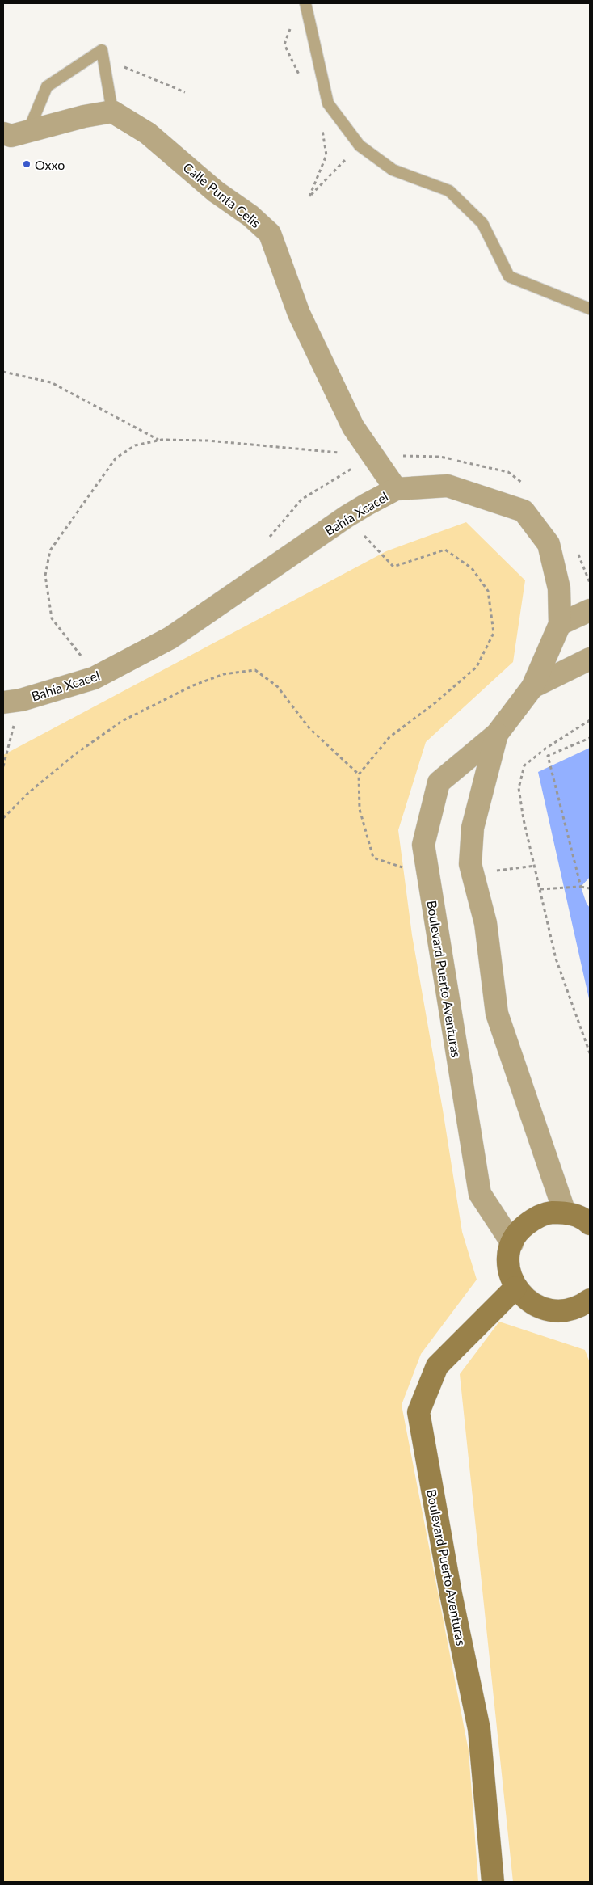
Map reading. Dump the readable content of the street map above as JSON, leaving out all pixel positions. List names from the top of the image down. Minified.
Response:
{"streets":{"street":["Calle Punta Celis","Bahía Xcacel","Boulevard Puerto Aventuras"]},"crossings":[["Calle Punta Celis","Bahía Xcacel"],["Bahía Xcacel","Boulevard Puerto Aventuras"]],"places":["Oxxo"]}
